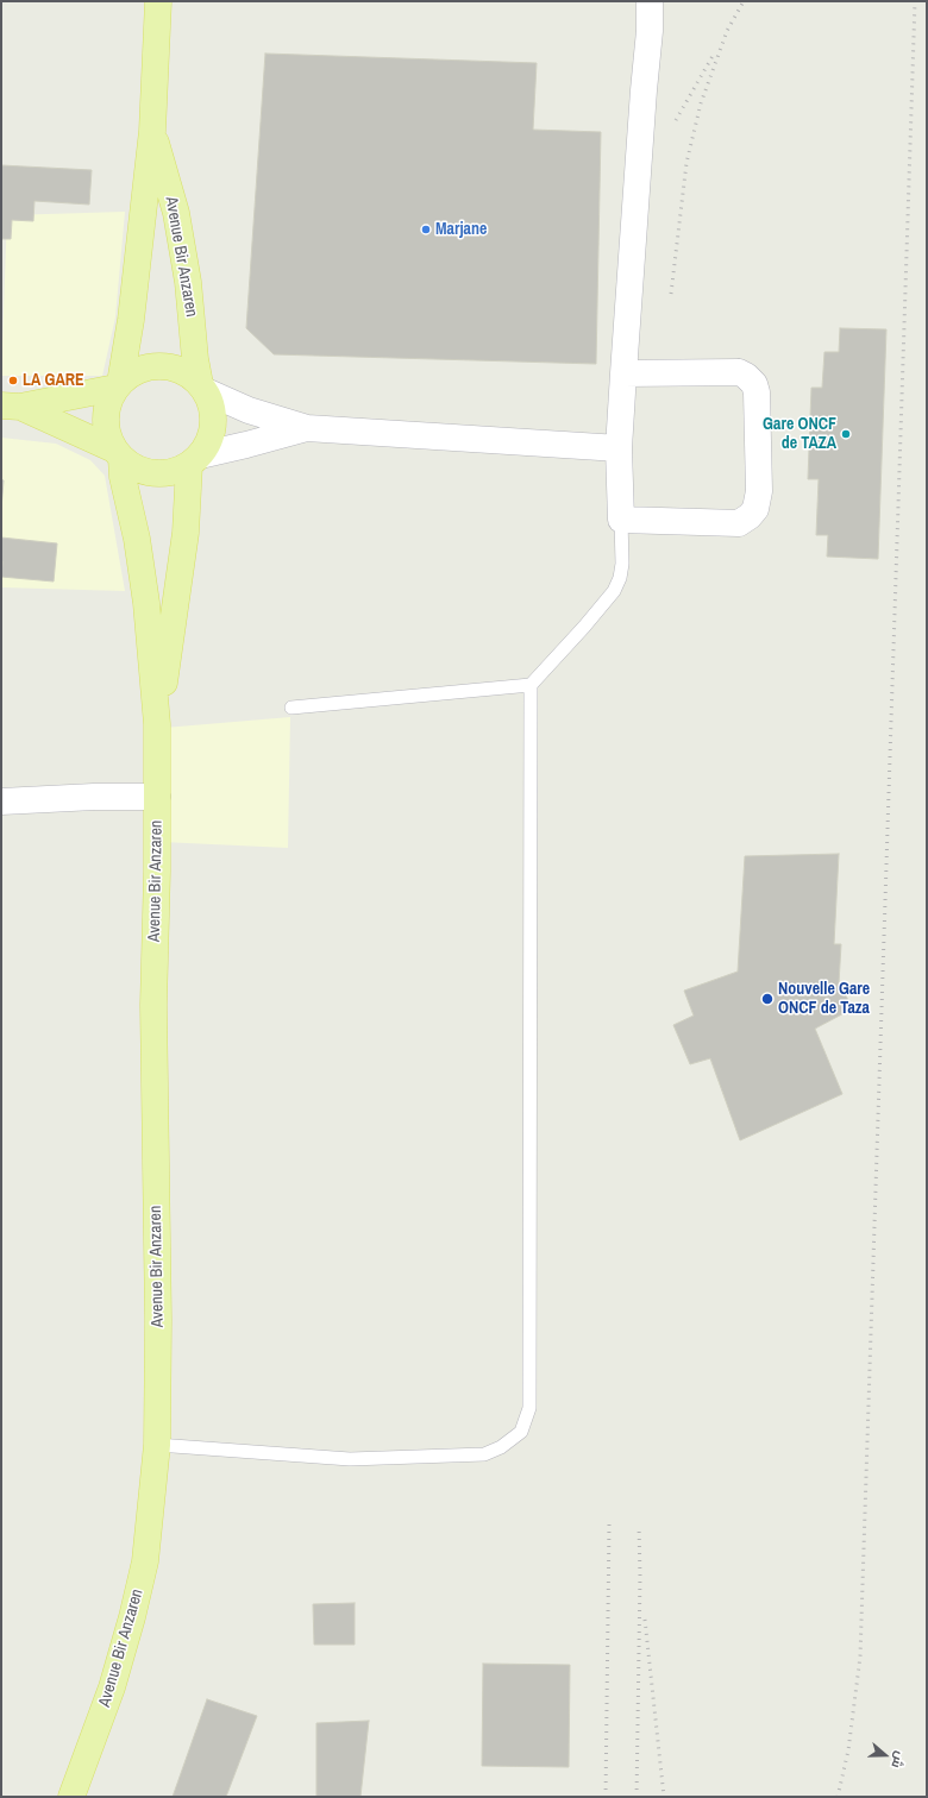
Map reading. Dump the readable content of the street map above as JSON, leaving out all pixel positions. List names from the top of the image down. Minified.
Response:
{"streets":{"main road":["Avenue Bir Anzaren"]},"places":["Marjane","LA GARE","Gare ONCF de TAZA","Nouvelle Gare ONCF de Taza"],"north":"right"}
